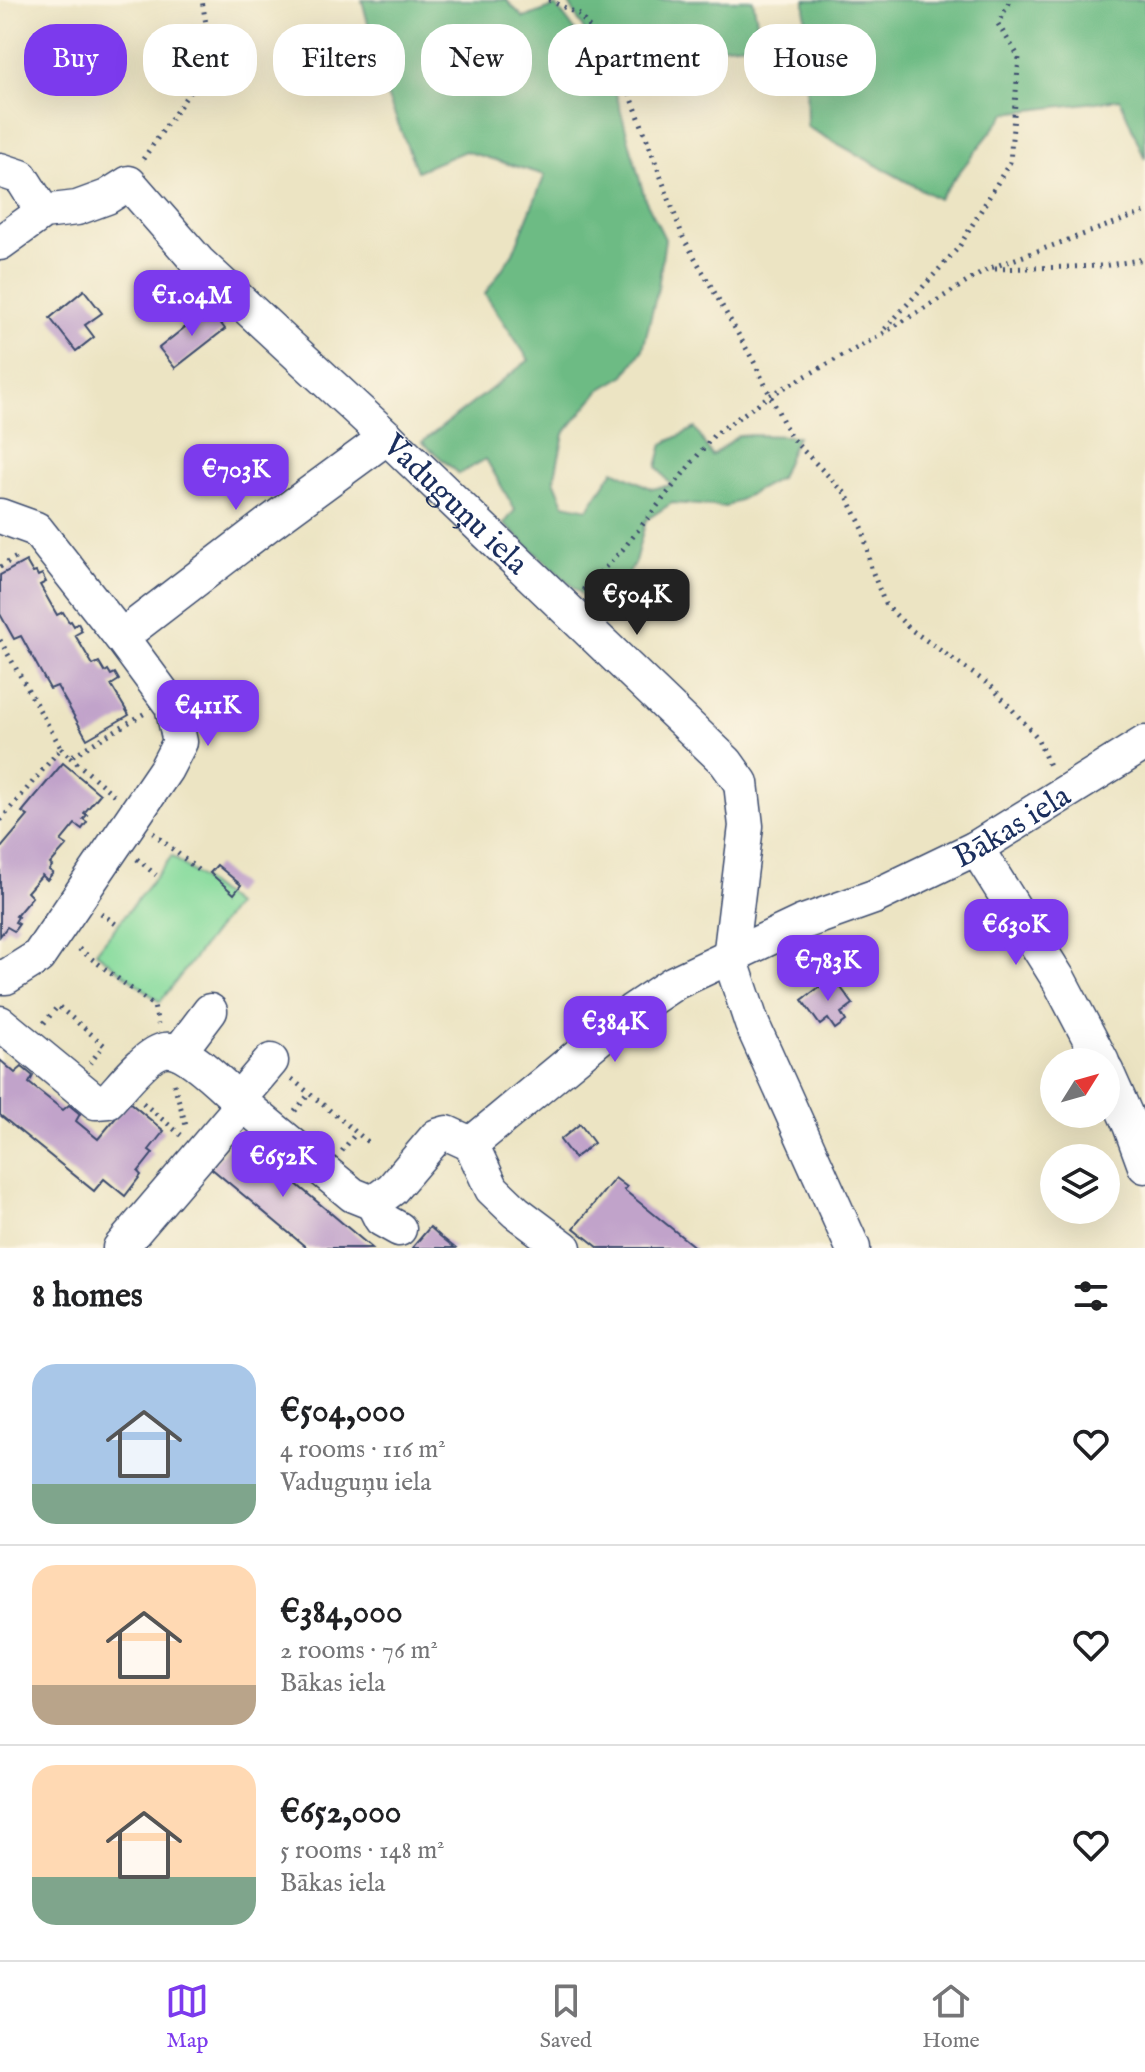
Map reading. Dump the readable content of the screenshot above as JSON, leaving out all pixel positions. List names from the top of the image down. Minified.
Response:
{"streets":{"street":["Vaduguņu iela","Bākas iela"]},"crossings":[["Vaduguņu iela","Bākas iela"]],"north":"top right","page":{"chip":["Buy","Rent","Filters","New","Apartment","House"],"price":["€1.04M","€703K","€504K","€411K","€630K","€783K","€384K","€652K"],"heading":"8 homes","list":[{"name":"€504,000","note":"4 rooms · 116 m² · Vaduguņu iela"},{"name":"€384,000","note":"2 rooms · 76 m² · Bākas iela"},{"name":"€652,000","note":"5 rooms · 148 m² · Bākas iela"}],"tabs":["Map","Saved","Home"]}}
